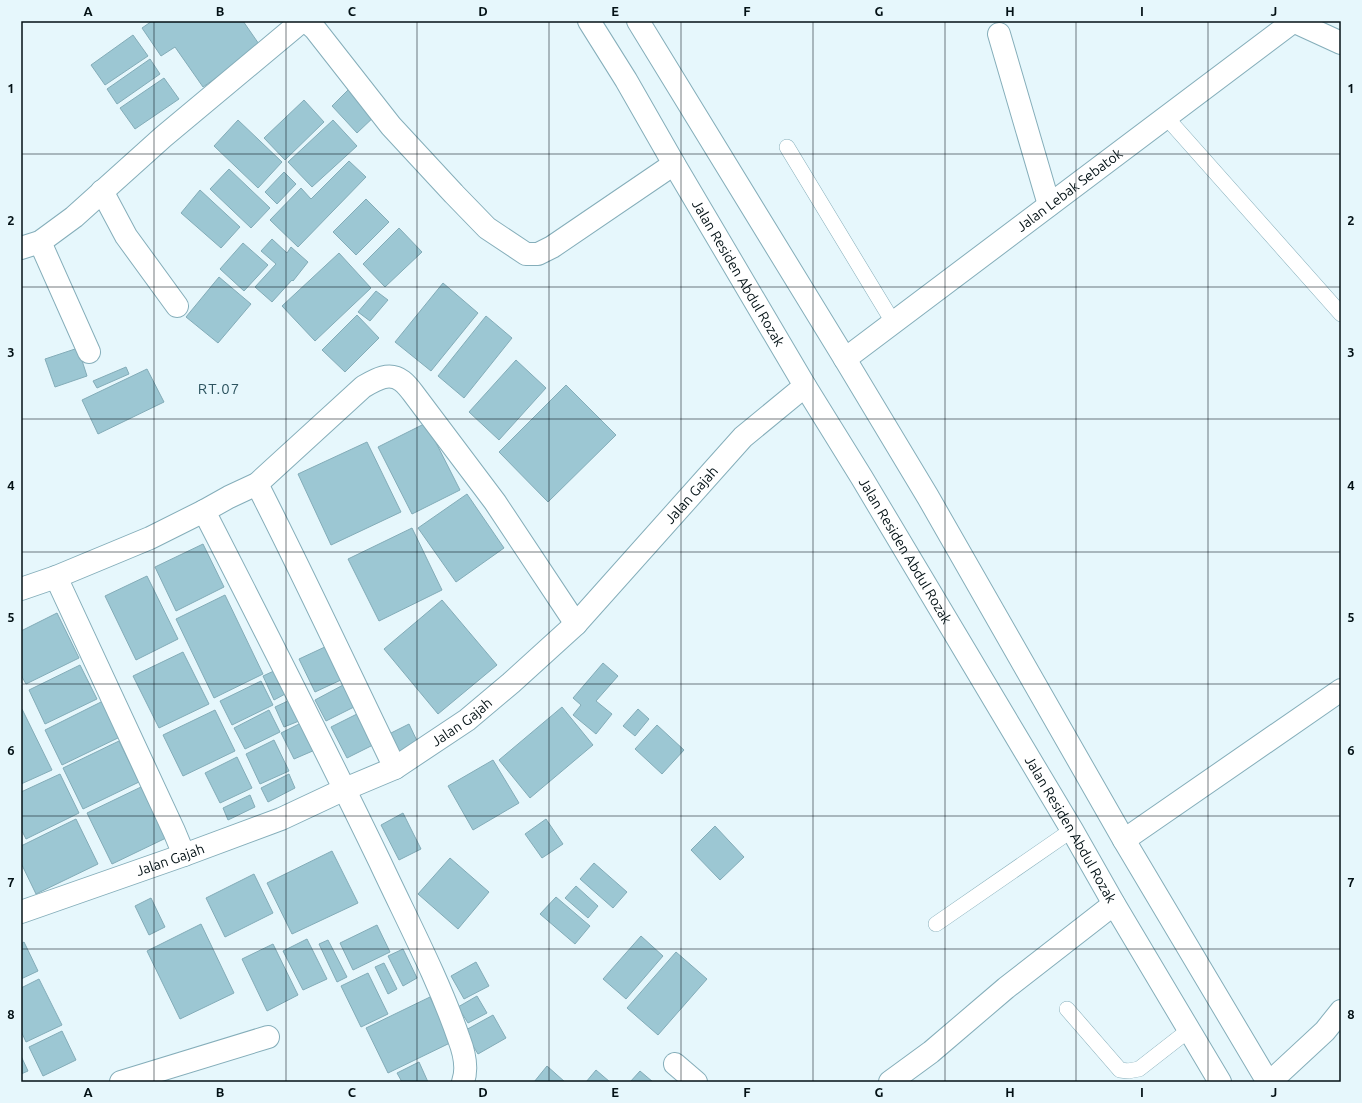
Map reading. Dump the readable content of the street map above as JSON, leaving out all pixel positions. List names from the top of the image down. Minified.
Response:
{"streets":{"main road":["Jalan Lebak Sebatok","Jalan Residen Abdul Rozak","Jalan Gajah"]},"crossings":[["Jalan Residen Abdul Rozak","Jalan Gajah"]],"districts":["RT.07"],"grid":{"columns":["A","B","C","D","E","F","G","H","I","J"],"rows":["1","2","3","4","5","6","7","8"]}}
